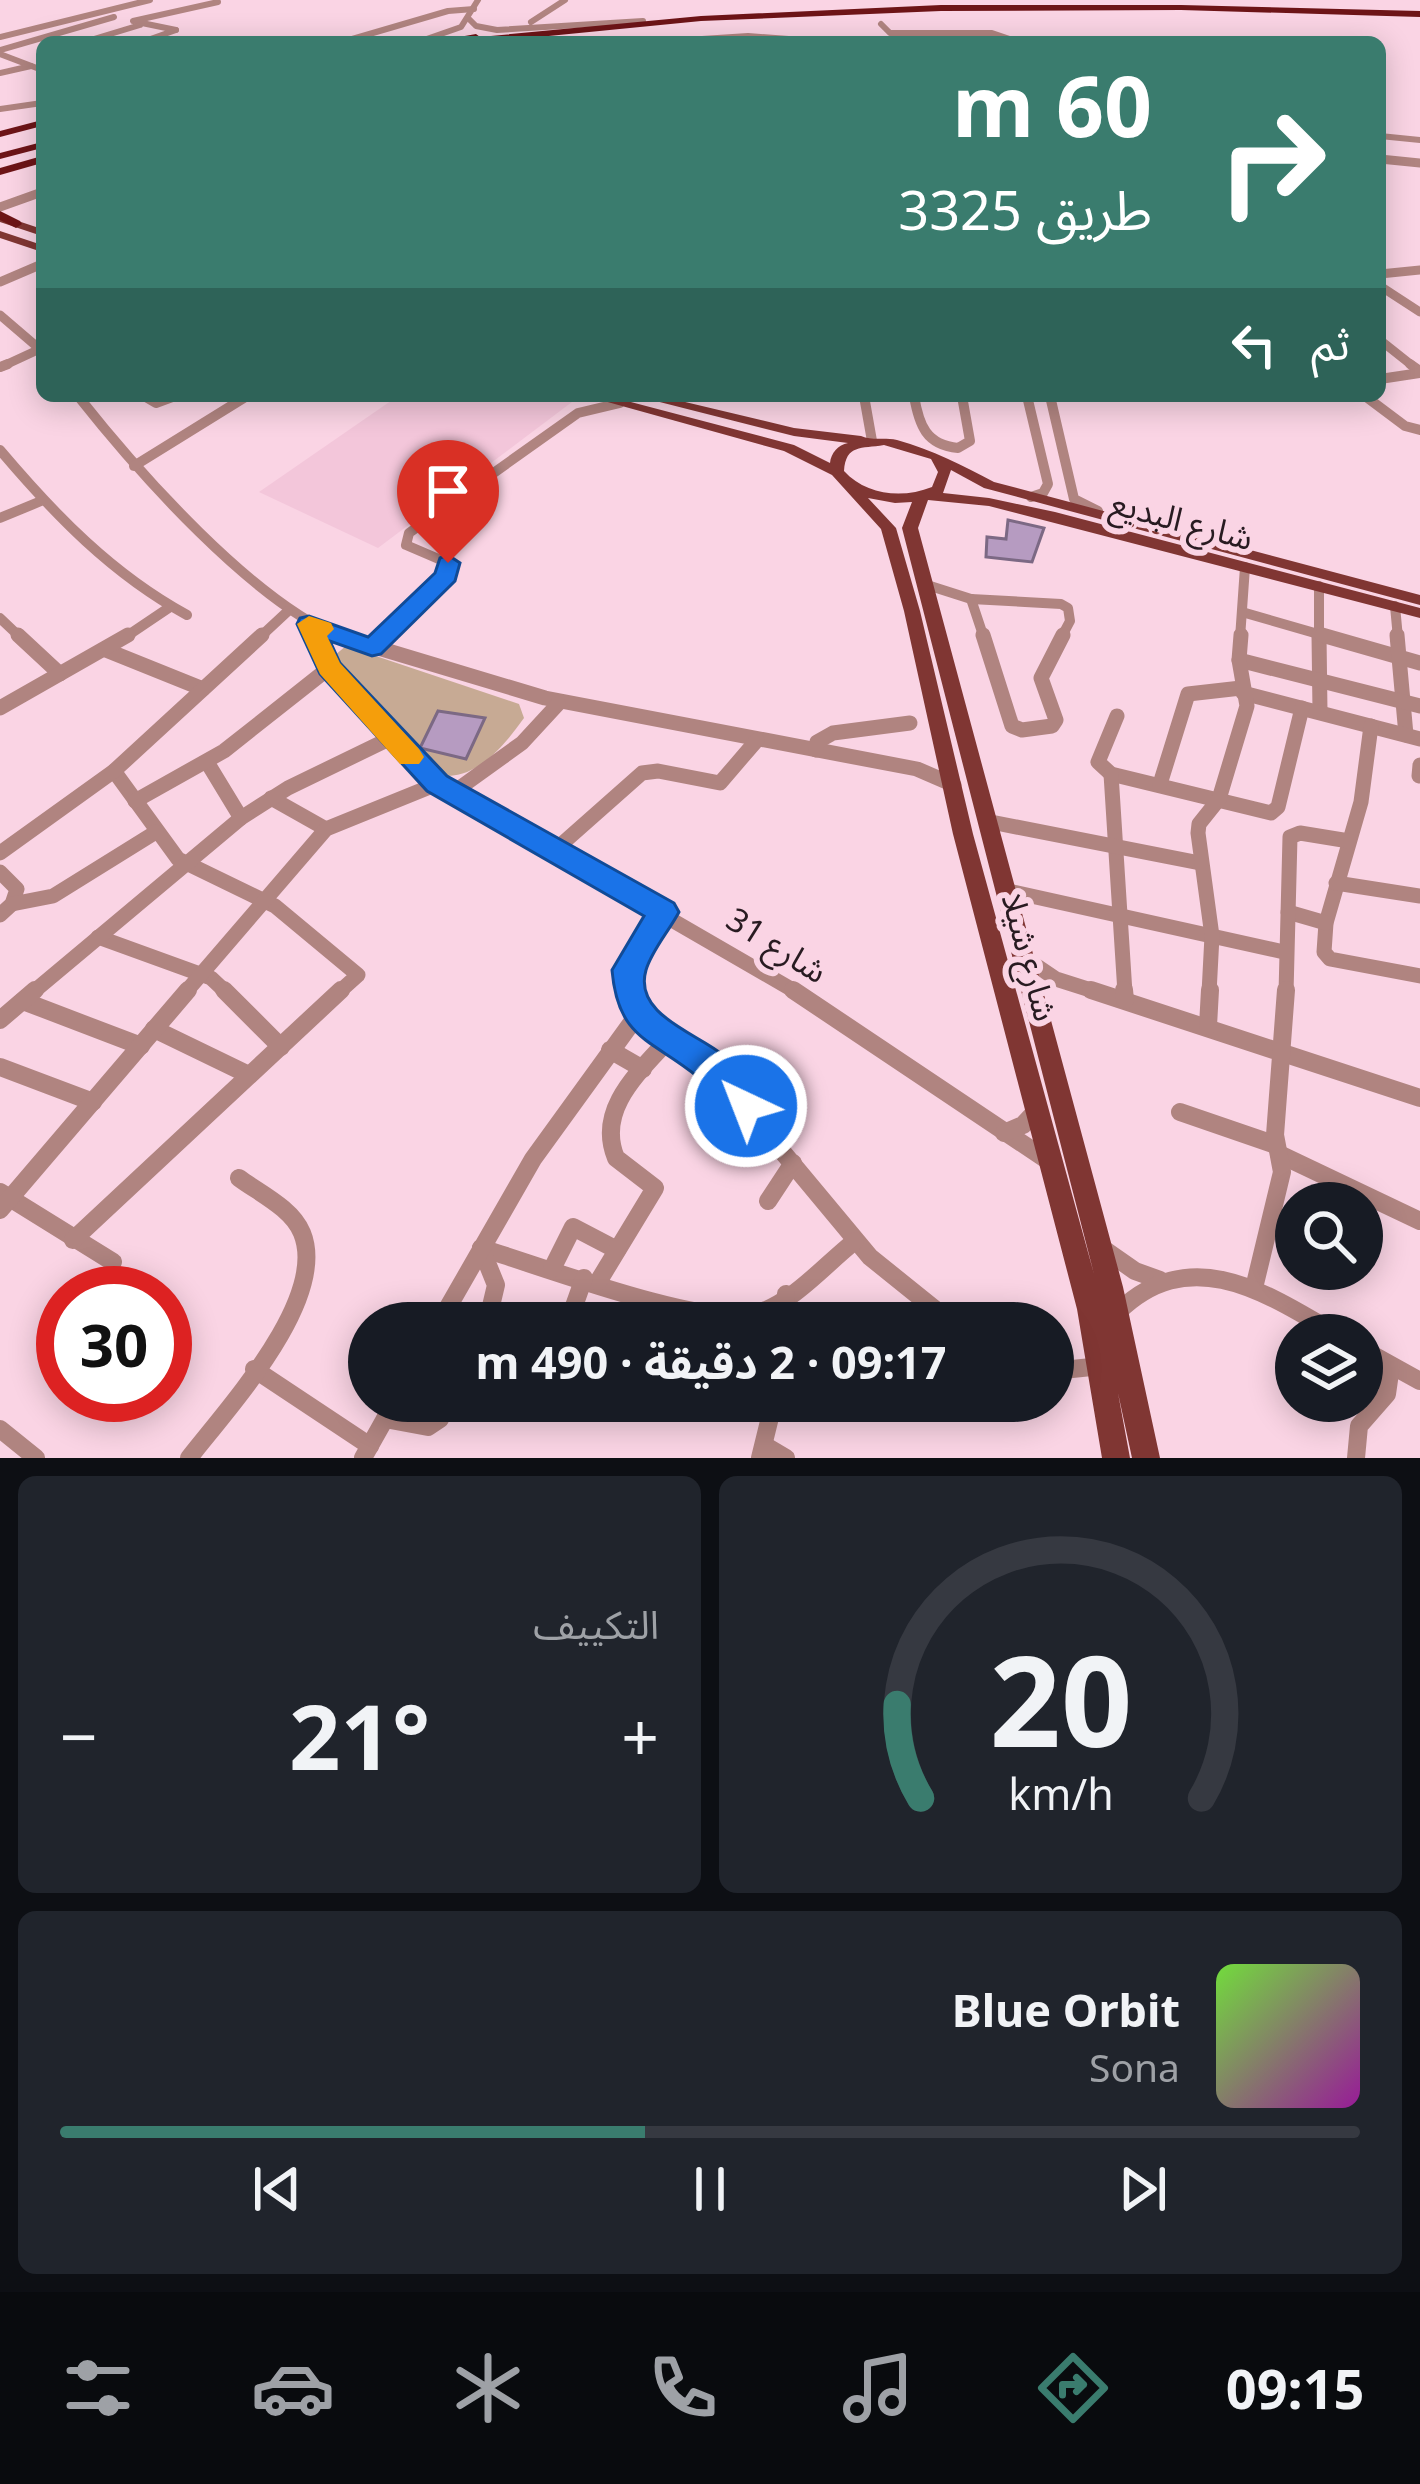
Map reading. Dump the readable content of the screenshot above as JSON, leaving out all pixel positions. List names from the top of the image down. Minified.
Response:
{"streets":{"main road":["شارع البديع","شارع شيلا"],"street":["شارع 31"]},"crossings":[["شارع البديع","شارع شيلا"],["شارع 31","شارع شيلا"]],"page":{"turn":["60 m","طريق 3325"],"then":"ثم","limit":"30","trip":"09:17 · 2 دقيقة · 490 m","tile":"التكييف","heat":["−","21°","+"],"song":["Blue Orbit","Sona"],"tabs":"09:15","gauge":["20","km/h"]}}
